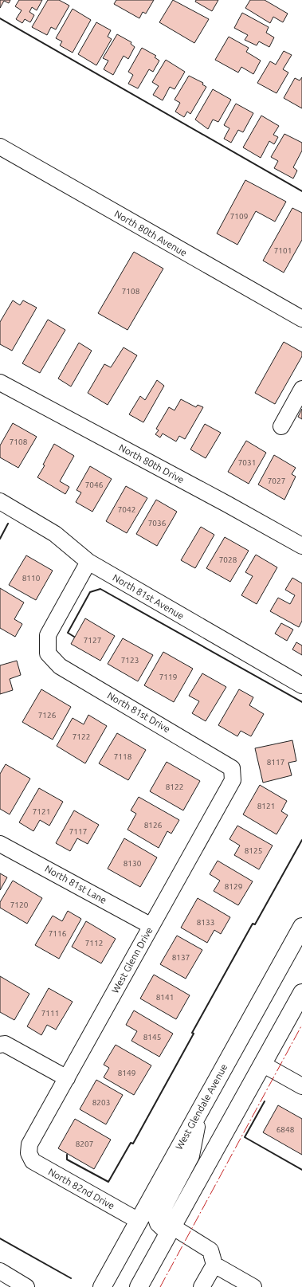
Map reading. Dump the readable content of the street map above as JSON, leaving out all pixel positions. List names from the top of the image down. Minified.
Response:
{"streets":{"main road":["West Glendale Avenue"],"street":["North 80th Avenue","North 80th Drive","North 81st Avenue","North 81st Drive","North 81st Lane","West Glenn Drive","North 82nd Drive"]},"crossings":[["North 81st Avenue","North 81st Drive"],["North 81st Drive","West Glenn Drive"],["North 81st Lane","West Glenn Drive"],["West Glenn Drive","North 82nd Drive"],["West Glendale Avenue","North 82nd Drive"]],"house_numbers":["7109","7101","7108","7108","7031","7027","7046","7042","7036","7028","8110","7127","7123","7119","7126","7122","7118","8117","8122","8121","7121","8126","7117","8125","8130","8129","7120","8133","7116","7112","8137","8141","7111","8145","8149","8203","6848","8207"]}
